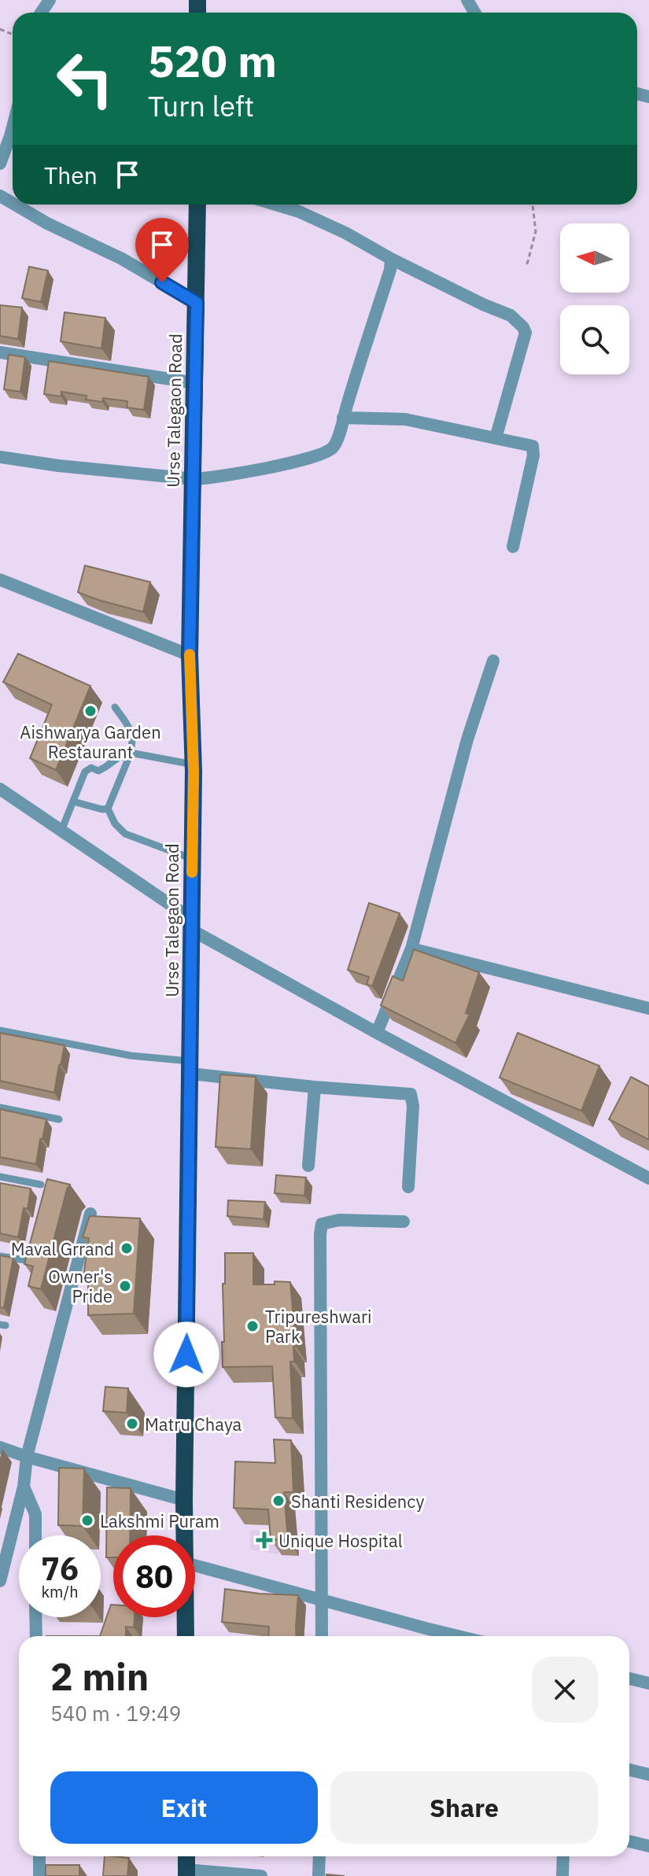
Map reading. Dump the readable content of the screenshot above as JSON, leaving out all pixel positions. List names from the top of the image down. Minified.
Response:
{"streets":{"highway":["Urse Talegaon Road"]},"places":{"other":["Aishwarya Garden Restaurant","Maval Grrand","Owner's Pride","Tripureshwari Park","Matru Chaya","Shanti Residency","Lakshmi Puram"],"health":["Unique Hospital"]},"north":"left","page":{"turn":["520 m","Turn left"],"then":"Then","speed":"76 km/h","limit":"80","heading":["2 min","540 m · 19:49"],"buttons":["Exit","Share"]}}
